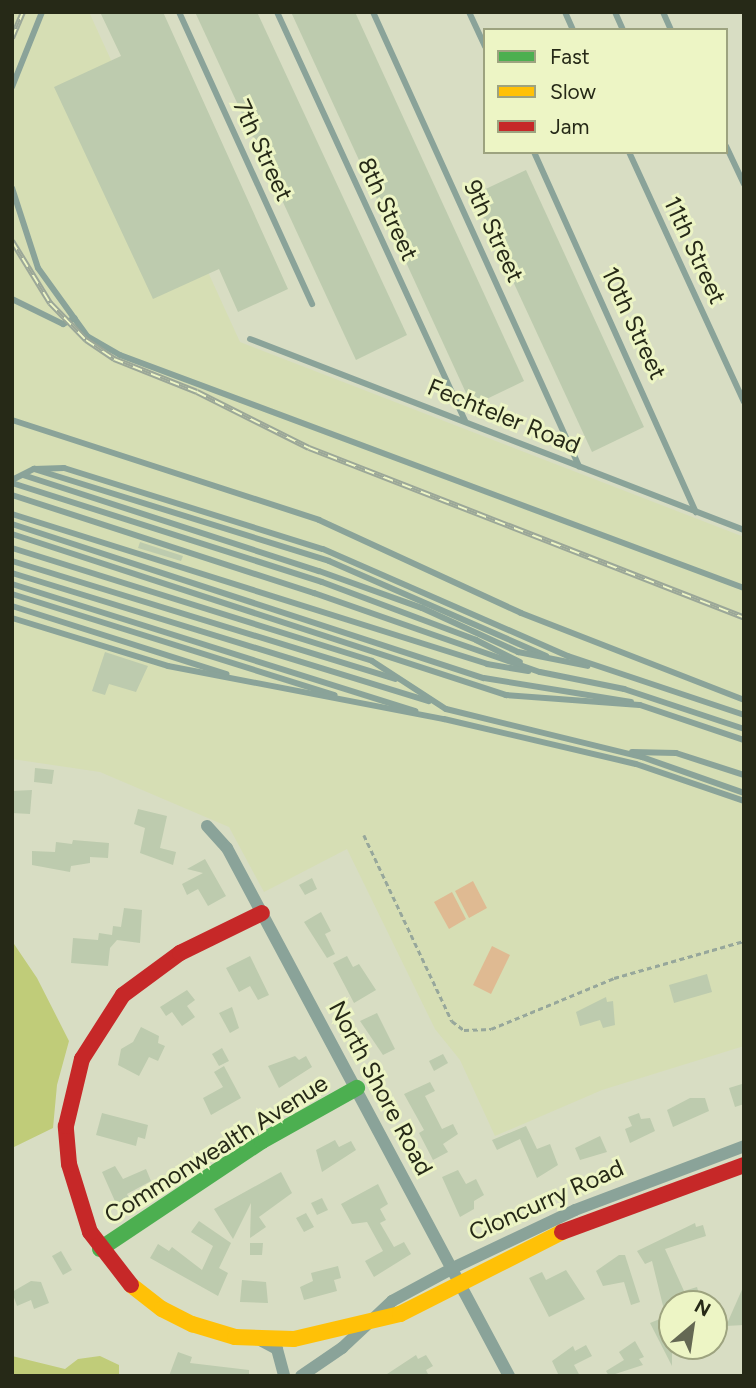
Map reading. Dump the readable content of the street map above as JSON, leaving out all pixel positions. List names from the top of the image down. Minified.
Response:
{"streets":{"street":["North Shore Road","Commonwealth Avenue","Cloncurry Road"],"lane":["7th Street","8th Street","9th Street","11th Street","10th Street","Fechteler Road"]},"crossings":[["8th Street","Fechteler Road"],["9th Street","Fechteler Road"],["10th Street","Fechteler Road"],["North Shore Road","Commonwealth Avenue"],["North Shore Road","Cloncurry Road"]],"legend":["Fast","Slow","Jam"],"north":"top right"}
